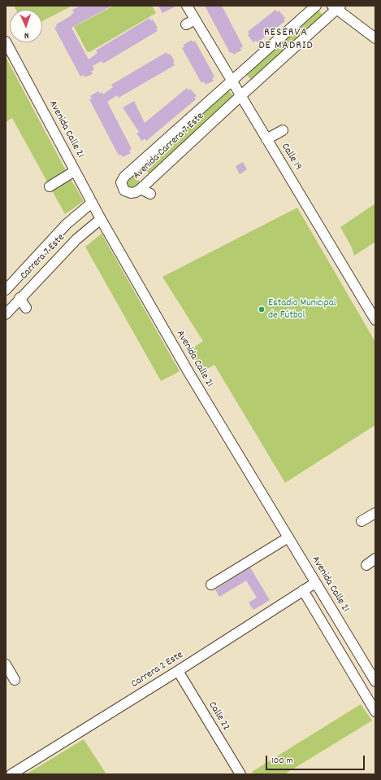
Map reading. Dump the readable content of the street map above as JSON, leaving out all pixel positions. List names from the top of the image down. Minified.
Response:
{"streets":{"street":["Avenida Calle 21","Avenida Carrera 7 Este","Calle 19","Carrera 7 Este","Carrera 2 Este","Calle 22"]},"crossings":[["Avenida Calle 21","Carrera 7 Este"],["Avenida Calle 21","Carrera 2 Este"],["Avenida Carrera 7 Este","Calle 19"],["Carrera 2 Este","Calle 22"]],"districts":["RESERVA DE MADRID"],"places":["Estadio Municipal de Fútbol"],"scale_bar":"100 m","north":"bottom"}
